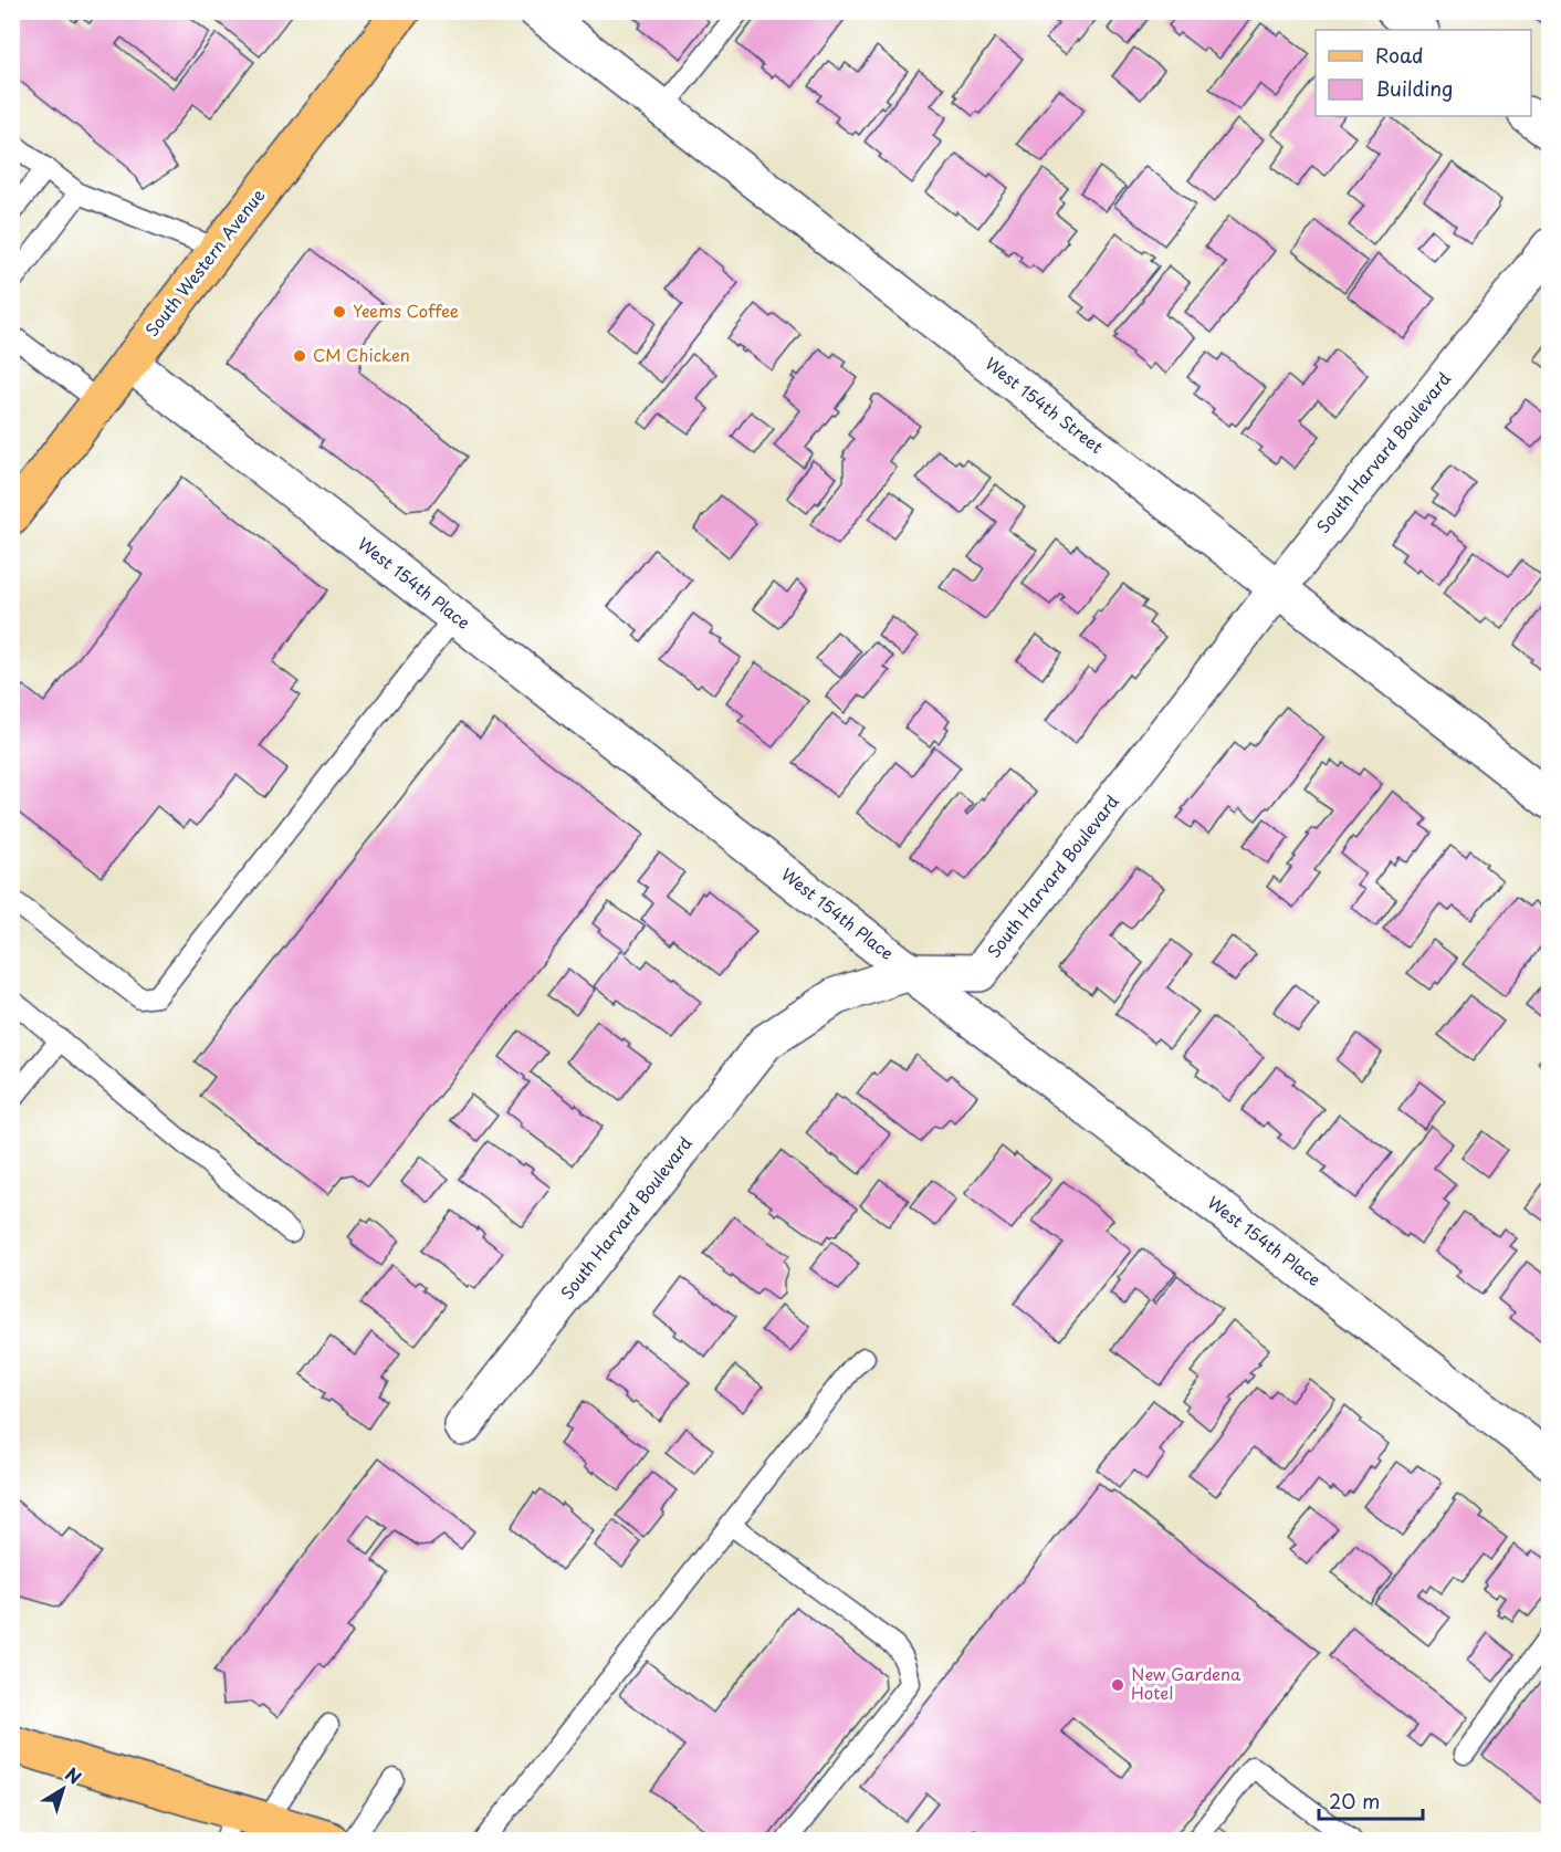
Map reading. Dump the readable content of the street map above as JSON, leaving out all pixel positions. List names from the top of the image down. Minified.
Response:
{"streets":{"main road":["South Western Avenue"],"street":["West 154th Street","South Harvard Boulevard","West 154th Place"]},"crossings":[["South Western Avenue","West 154th Place"],["West 154th Street","South Harvard Boulevard"],["South Harvard Boulevard","West 154th Place"]],"places":["Yeems Coffee","CM Chicken","New Gardena Hotel"],"legend":["Road","Building"],"scale_bar":"20 m","north":"top right"}
